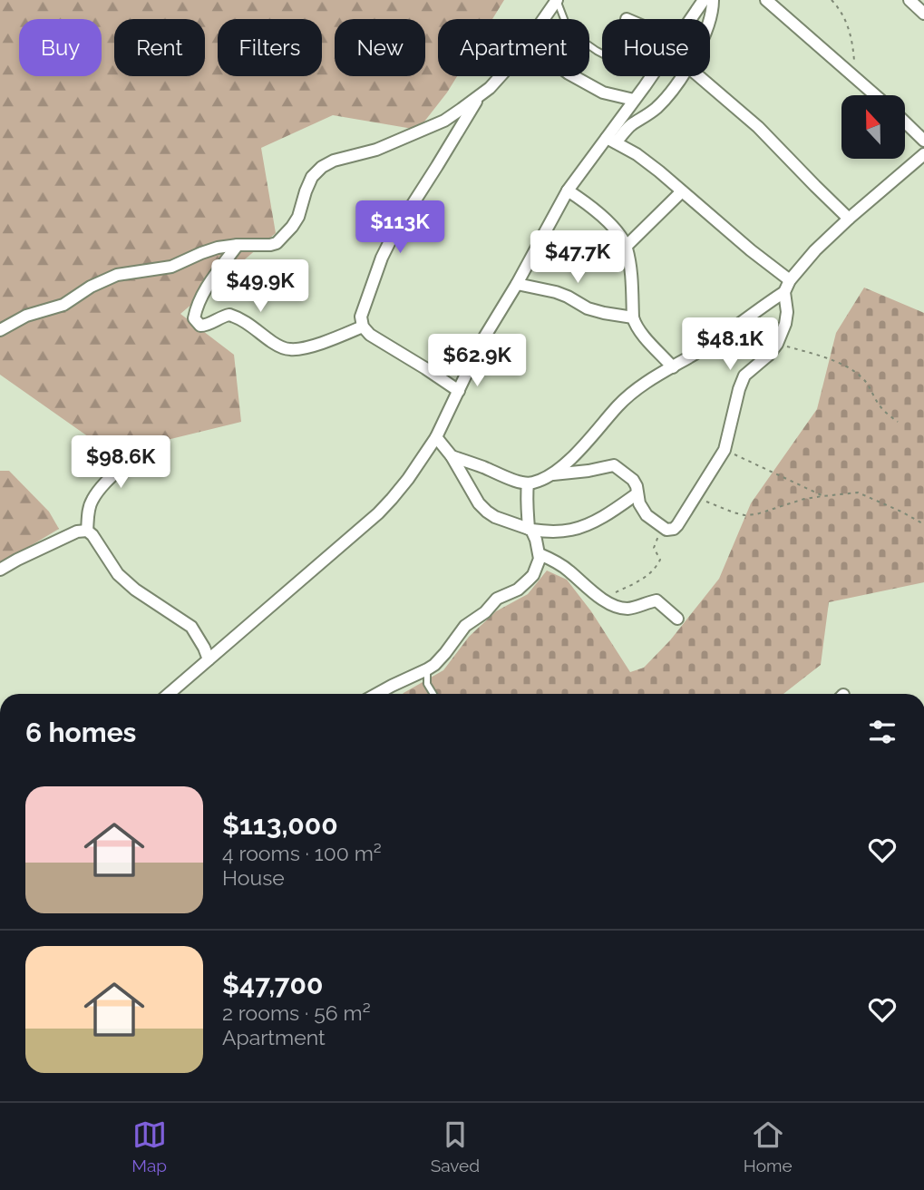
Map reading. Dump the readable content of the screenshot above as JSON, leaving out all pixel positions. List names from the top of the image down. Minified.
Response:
{"north":"top","page":{"chip":["Buy","Rent","Filters","New","Apartment","House"],"price":["$113K","$47.7K","$49.9K","$48.1K","$62.9K","$98.6K"],"heading":"6 homes","list":[{"name":"$113,000","note":"4 rooms · 100 m² · House"},{"name":"$47,700","note":"2 rooms · 56 m² · Apartment"}],"tabs":["Map","Saved","Home"]}}
